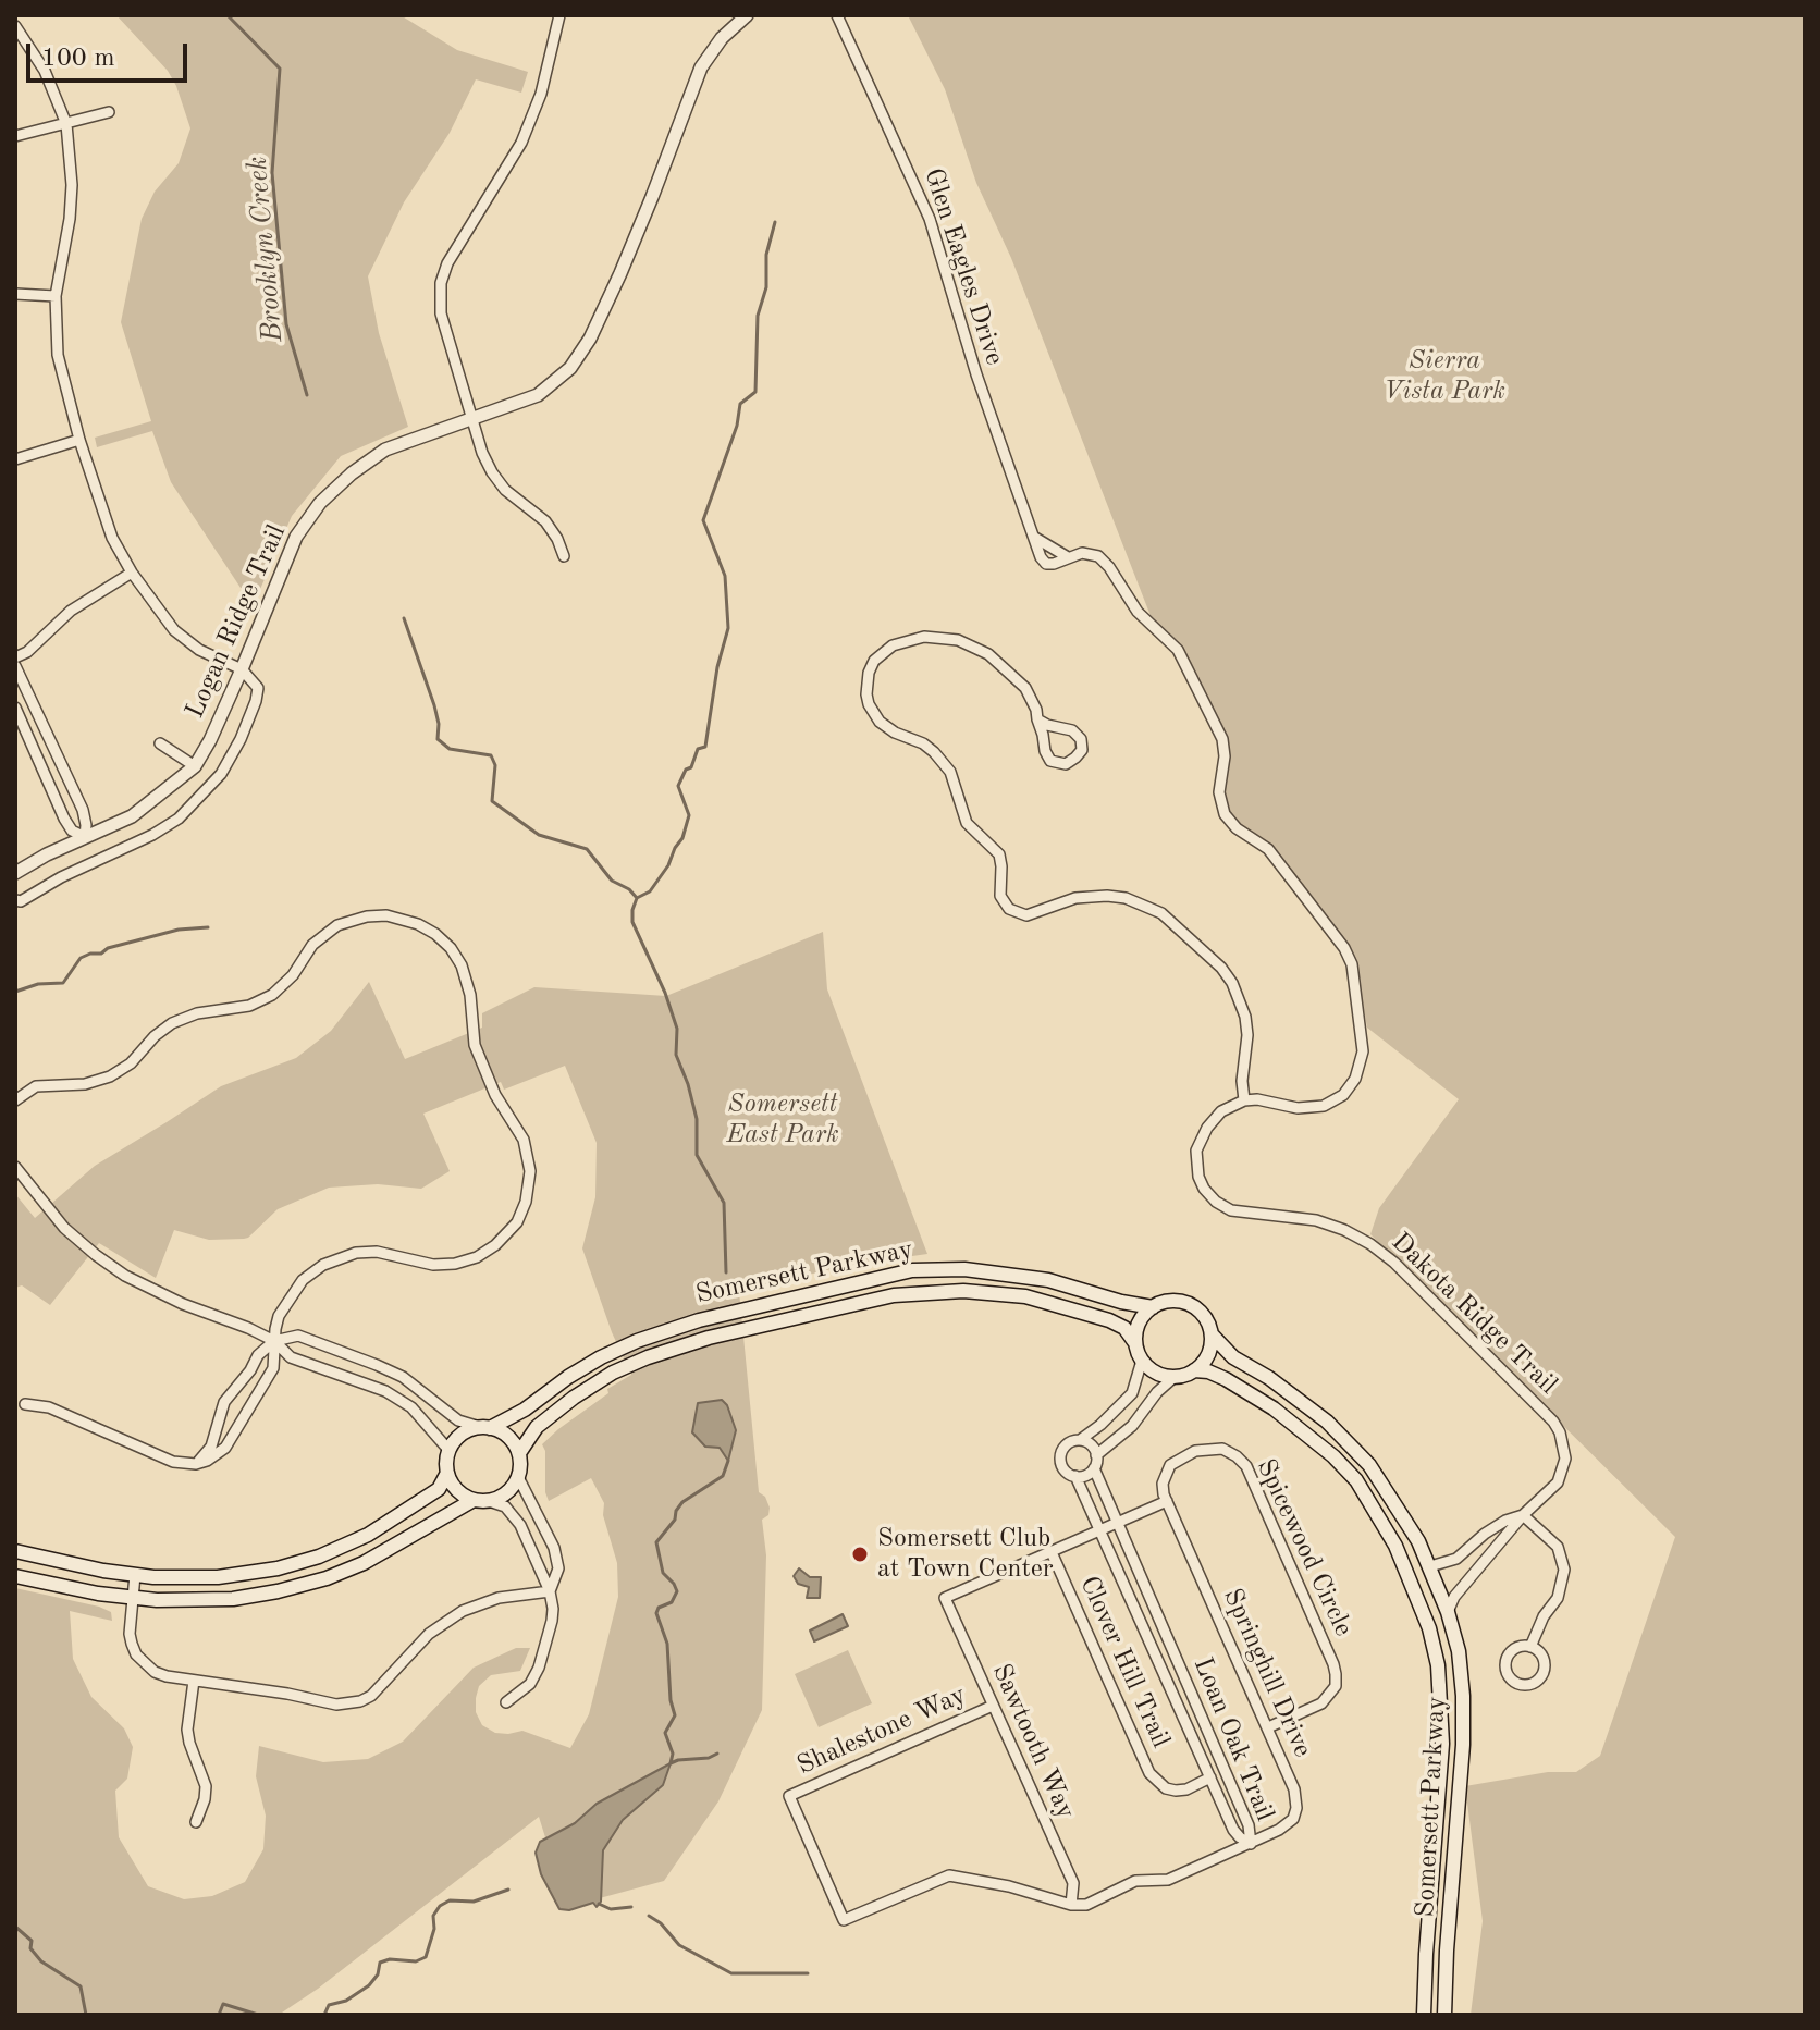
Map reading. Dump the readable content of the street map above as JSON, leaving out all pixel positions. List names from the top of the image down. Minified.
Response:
{"streets":{"main road":["Somersett Parkway"],"street":["Glen Eagles Drive","Logan Ridge Trail","Dakota Ridge Trail","Spicewood Circle","Clover Hill Trail","Springhill Drive","Shalestone Way","Loan Oak Trail","Sawtooth Way"]},"crossings":[["Somersett Parkway","Dakota Ridge Trail"],["Spicewood Circle","Springhill Drive"],["Clover Hill Trail","Loan Oak Trail"],["Clover Hill Trail","Sawtooth Way"],["Springhill Drive","Shalestone Way"],["Springhill Drive","Loan Oak Trail"],["Springhill Drive","Sawtooth Way"],["Shalestone Way","Sawtooth Way"]],"water":["Brooklyn Creek"],"parks":["Sierra Vista Park","Somersett East Park"],"places":["Somersett Club at Town Center"],"scale_bar":"100 m"}
